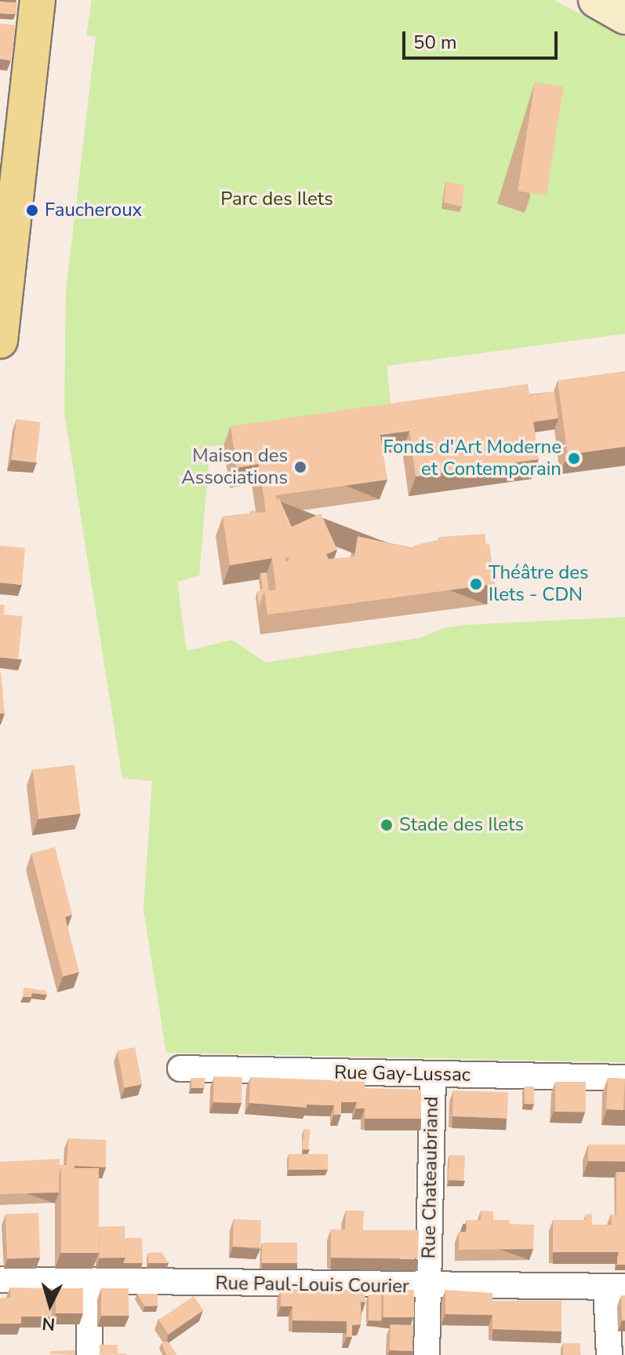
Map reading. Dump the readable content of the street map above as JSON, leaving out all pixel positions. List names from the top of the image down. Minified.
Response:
{"streets":{"street":["Rue Gay-Lussac","Rue Chateaubriand","Rue Paul-Louis Courier"]},"crossings":[["Rue Gay-Lussac","Rue Chateaubriand"],["Rue Chateaubriand","Rue Paul-Louis Courier"]],"parks":["Parc des Ilets"],"places":["Faucheroux","Fonds d'Art Moderne et Contemporain","Maison des Associations","Théâtre des Ilets - CDN","Stade des Ilets"],"scale_bar":"50 m","north":"bottom"}
